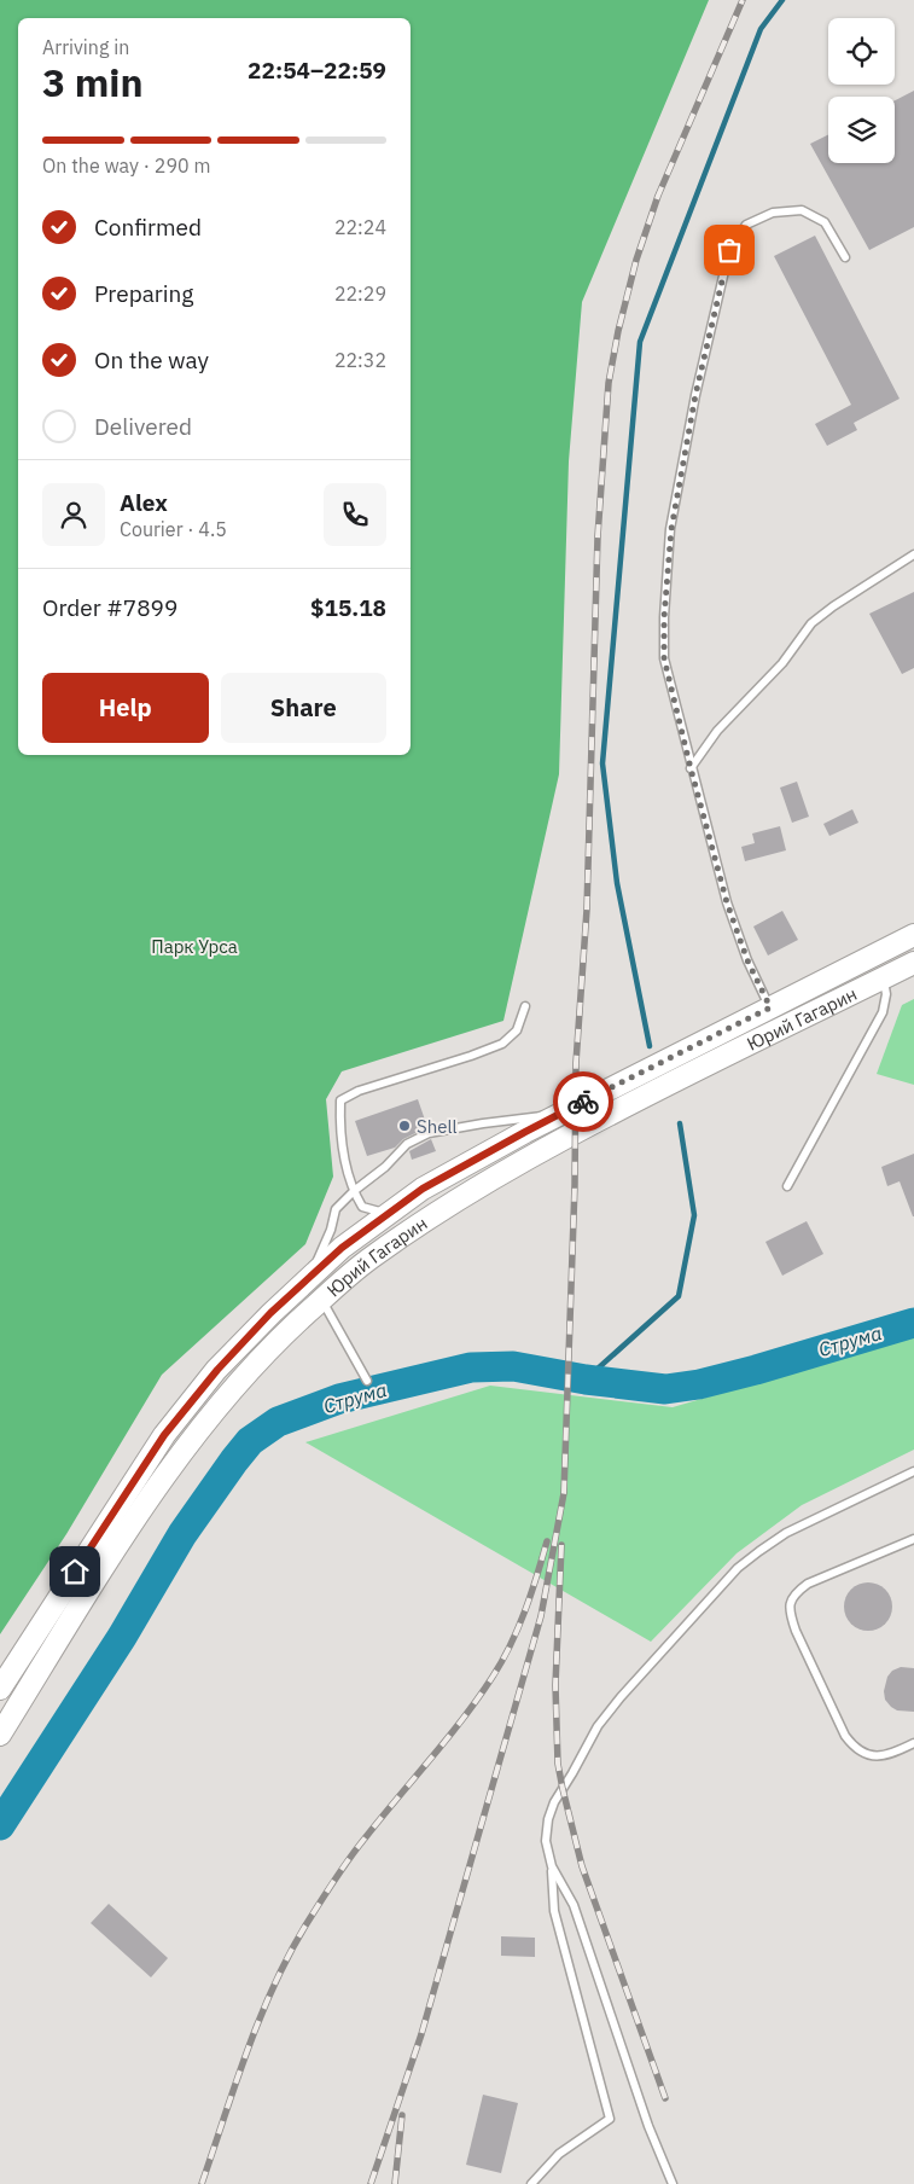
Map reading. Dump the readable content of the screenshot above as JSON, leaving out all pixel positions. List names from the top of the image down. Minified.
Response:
{"streets":{"street":["Юрий Гагарин"]},"water":["Струма"],"parks":["Парк Урса"],"places":["Shell"],"page":{"heading":["3 min","Arriving in","22:54–22:59"],"panel":["Alex","Courier · 4.5","Order #7899","$15.18"],"bar":"On the way · 290 m","list":[["Confirmed","22:24"],["Preparing","22:29"],["On the way","22:32"],"Delivered"],"buttons":["Help","Share"]}}
